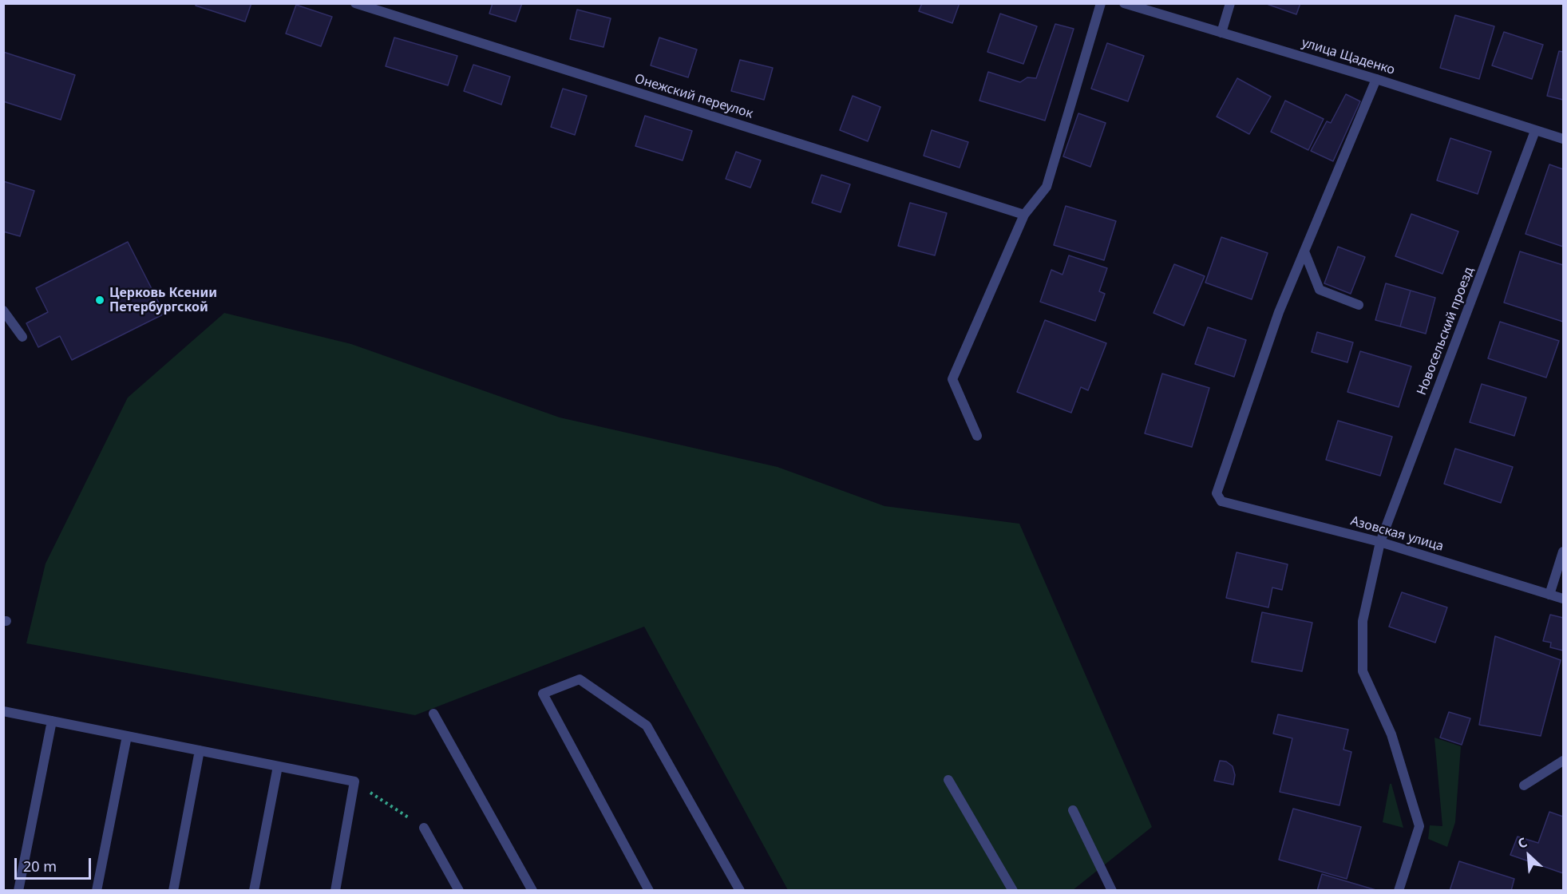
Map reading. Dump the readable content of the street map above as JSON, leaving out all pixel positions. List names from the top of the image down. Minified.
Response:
{"streets":{"street":["улица Щаденко","Онежский переулок","Новосельский проезд","Азовская улица"]},"crossings":[["улица Щаденко","Новосельский проезд"],["Новосельский проезд","Азовская улица"]],"places":["Церковь Ксении Петербургской"],"scale_bar":"20 m","north":"top left"}
